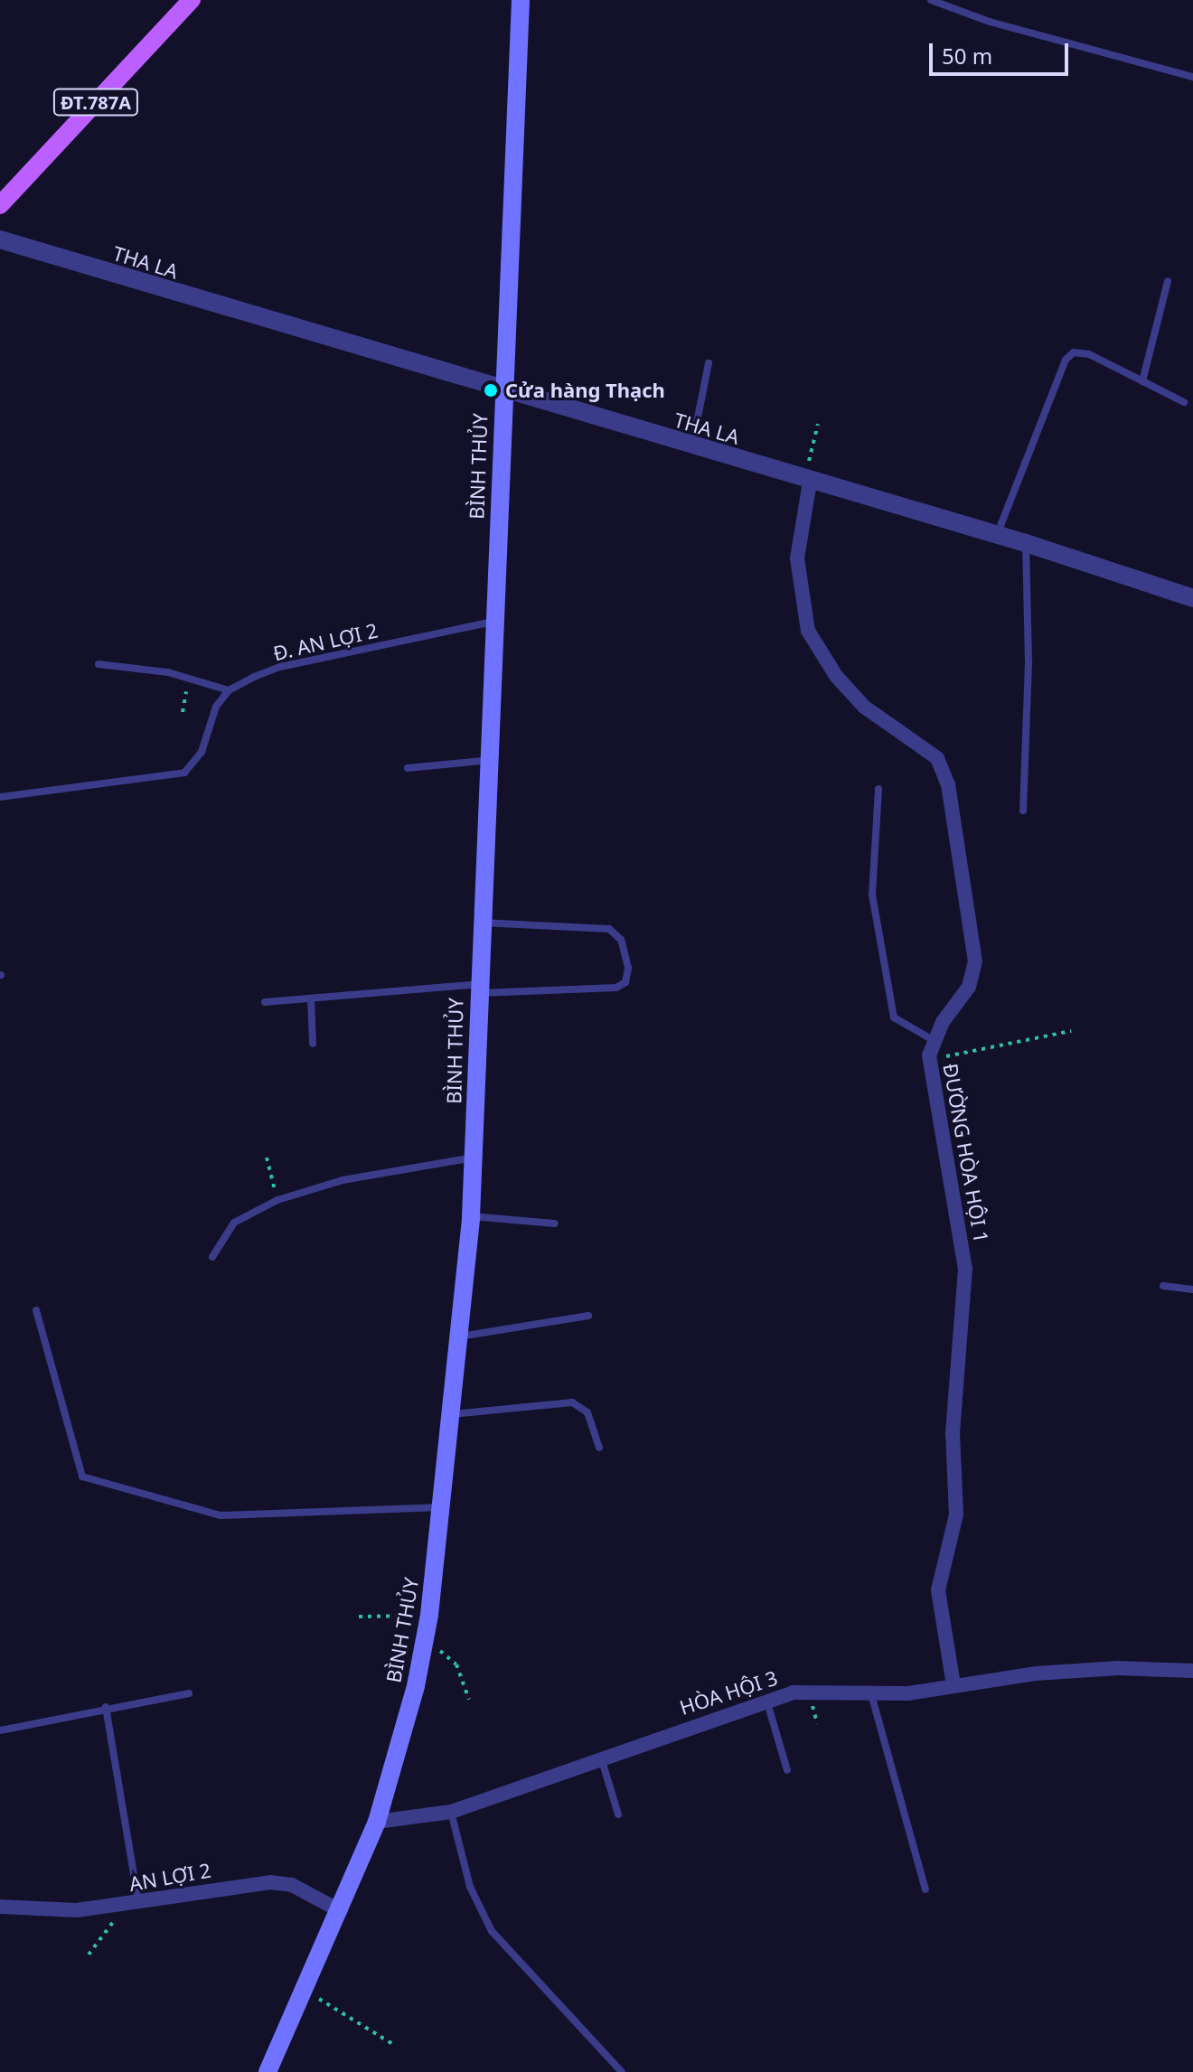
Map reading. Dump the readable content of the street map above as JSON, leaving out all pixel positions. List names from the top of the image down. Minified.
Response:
{"streets":{"main road":["ĐT.787A","BÌNH THỦY"],"street":["THA LA","ĐƯỜNG HÒA HỘI 1","HÒA HỘI 3","AN LỢI 2"],"lane":["Đ. AN LỢI 2"]},"crossings":[["THA LA","BÌNH THỦY"],["THA LA","ĐƯỜNG HÒA HỘI 1"],["BÌNH THỦY","Đ. AN LỢI 2"],["BÌNH THỦY","HÒA HỘI 3"],["BÌNH THỦY","AN LỢI 2"],["ĐƯỜNG HÒA HỘI 1","HÒA HỘI 3"]],"places":["Cửa hàng Thạch"],"scale_bar":"50 m"}
